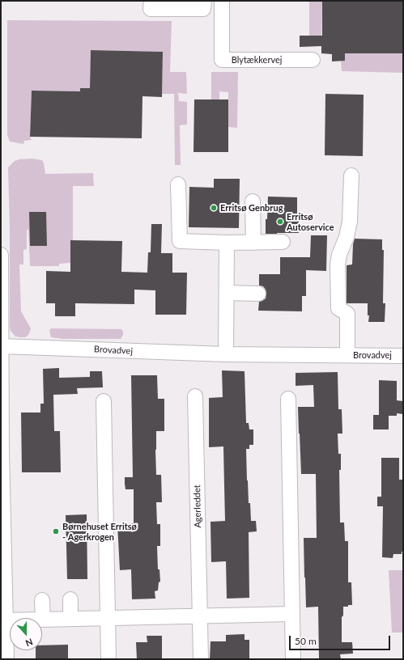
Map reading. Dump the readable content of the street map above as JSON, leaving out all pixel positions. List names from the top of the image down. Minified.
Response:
{"streets":{"street":["Blytækkervej","Brovadvej","Agerleddet"]},"places":["Erritsø Genbrug","Erritsø Autoservice","Børnehuset Erritsø - Agerkrogen"],"scale_bar":"50 m","north":"bottom"}
